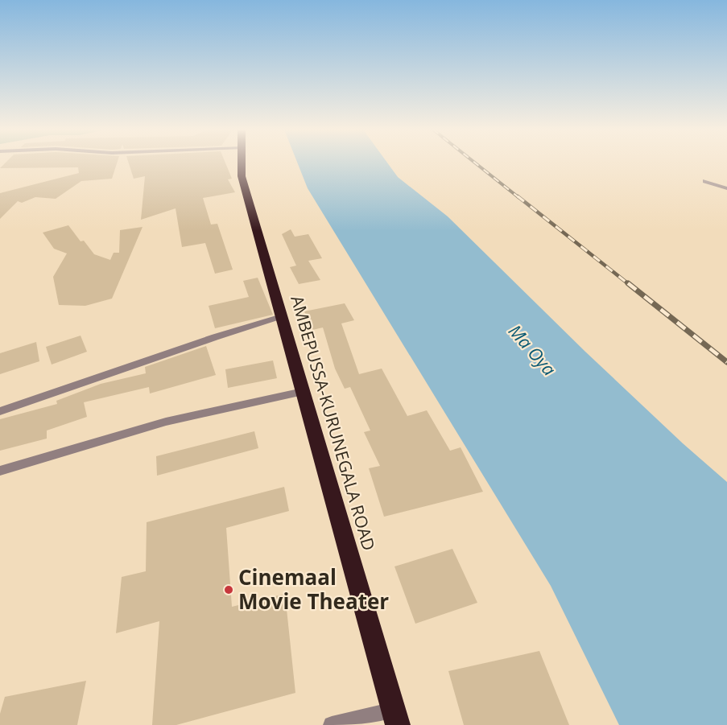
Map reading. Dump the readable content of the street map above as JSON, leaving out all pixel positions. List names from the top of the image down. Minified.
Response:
{"streets":{"highway":["AMBEPUSSA-KURUNEGALA ROAD"]},"water":["Ma Oya"],"places":["Cinemaal Movie Theater"]}
